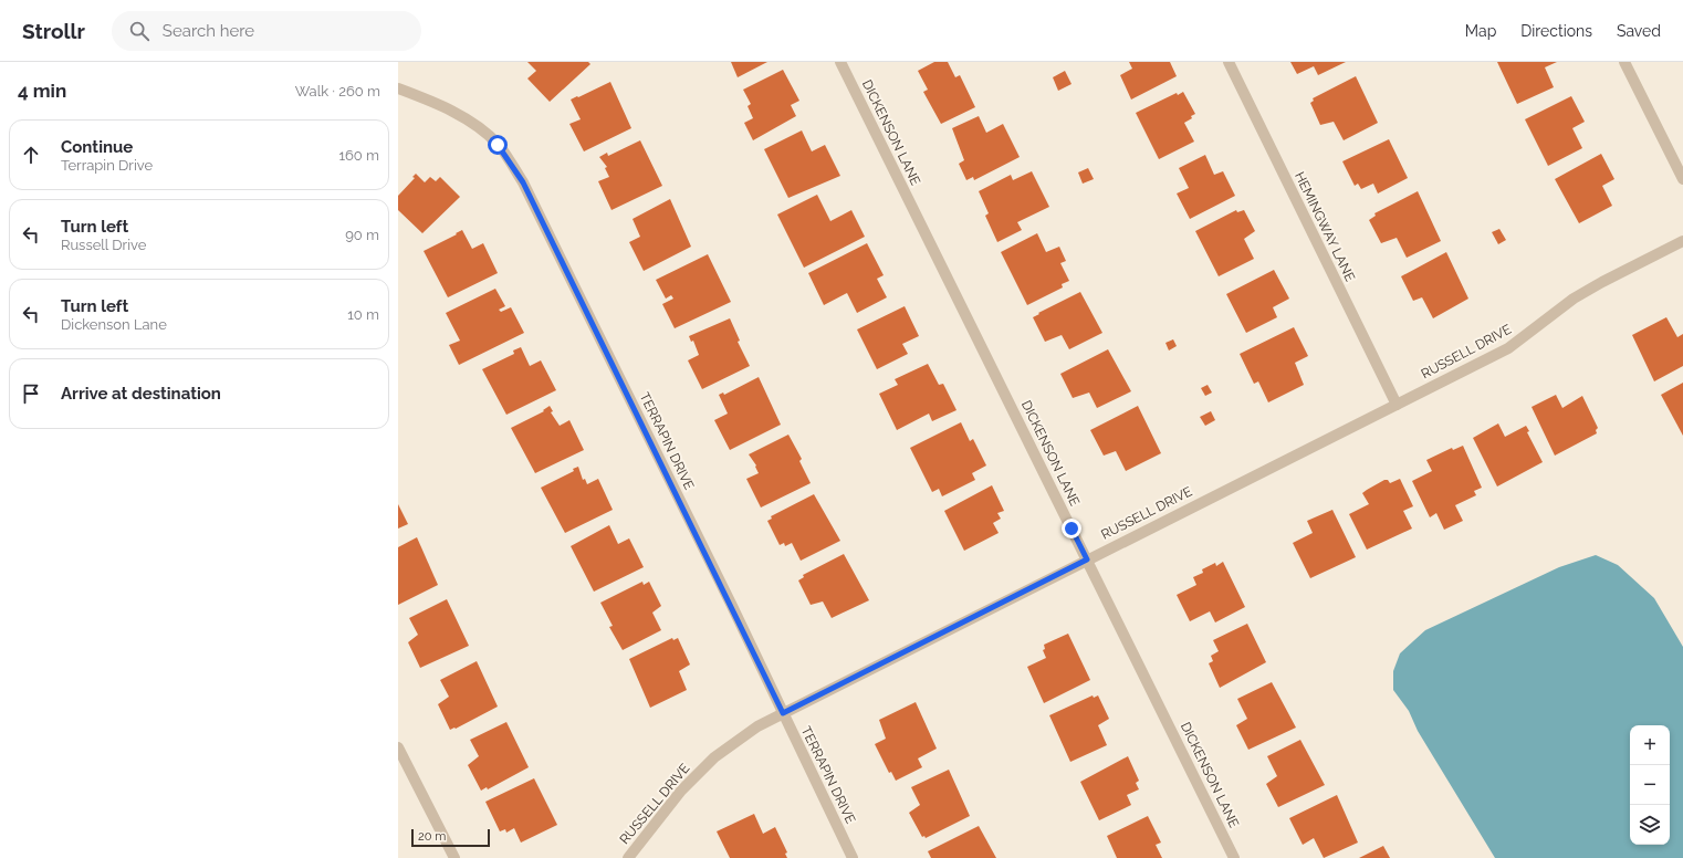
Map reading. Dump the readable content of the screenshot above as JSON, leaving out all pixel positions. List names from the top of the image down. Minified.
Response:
{"streets":{"street":["DICKENSON LANE","HEMINGWAY LANE","RUSSELL DRIVE","TERRAPIN DRIVE"]},"crossings":[["DICKENSON LANE","RUSSELL DRIVE"],["HEMINGWAY LANE","RUSSELL DRIVE"],["RUSSELL DRIVE","TERRAPIN DRIVE"]],"scale_bar":"20 m","page":{"header":"Strollr","search":"Search here","nav":["Map","Directions","Saved"],"heading":["4 min","Walk · 260 m"],"list":[["Continue","Terrapin Drive","160 m"],["Turn left","Russell Drive","90 m"],["Turn left","Dickenson Lane","10 m"],"Arrive at destination"],"map_buttons":["+","−"],"scale":"20 m"}}
